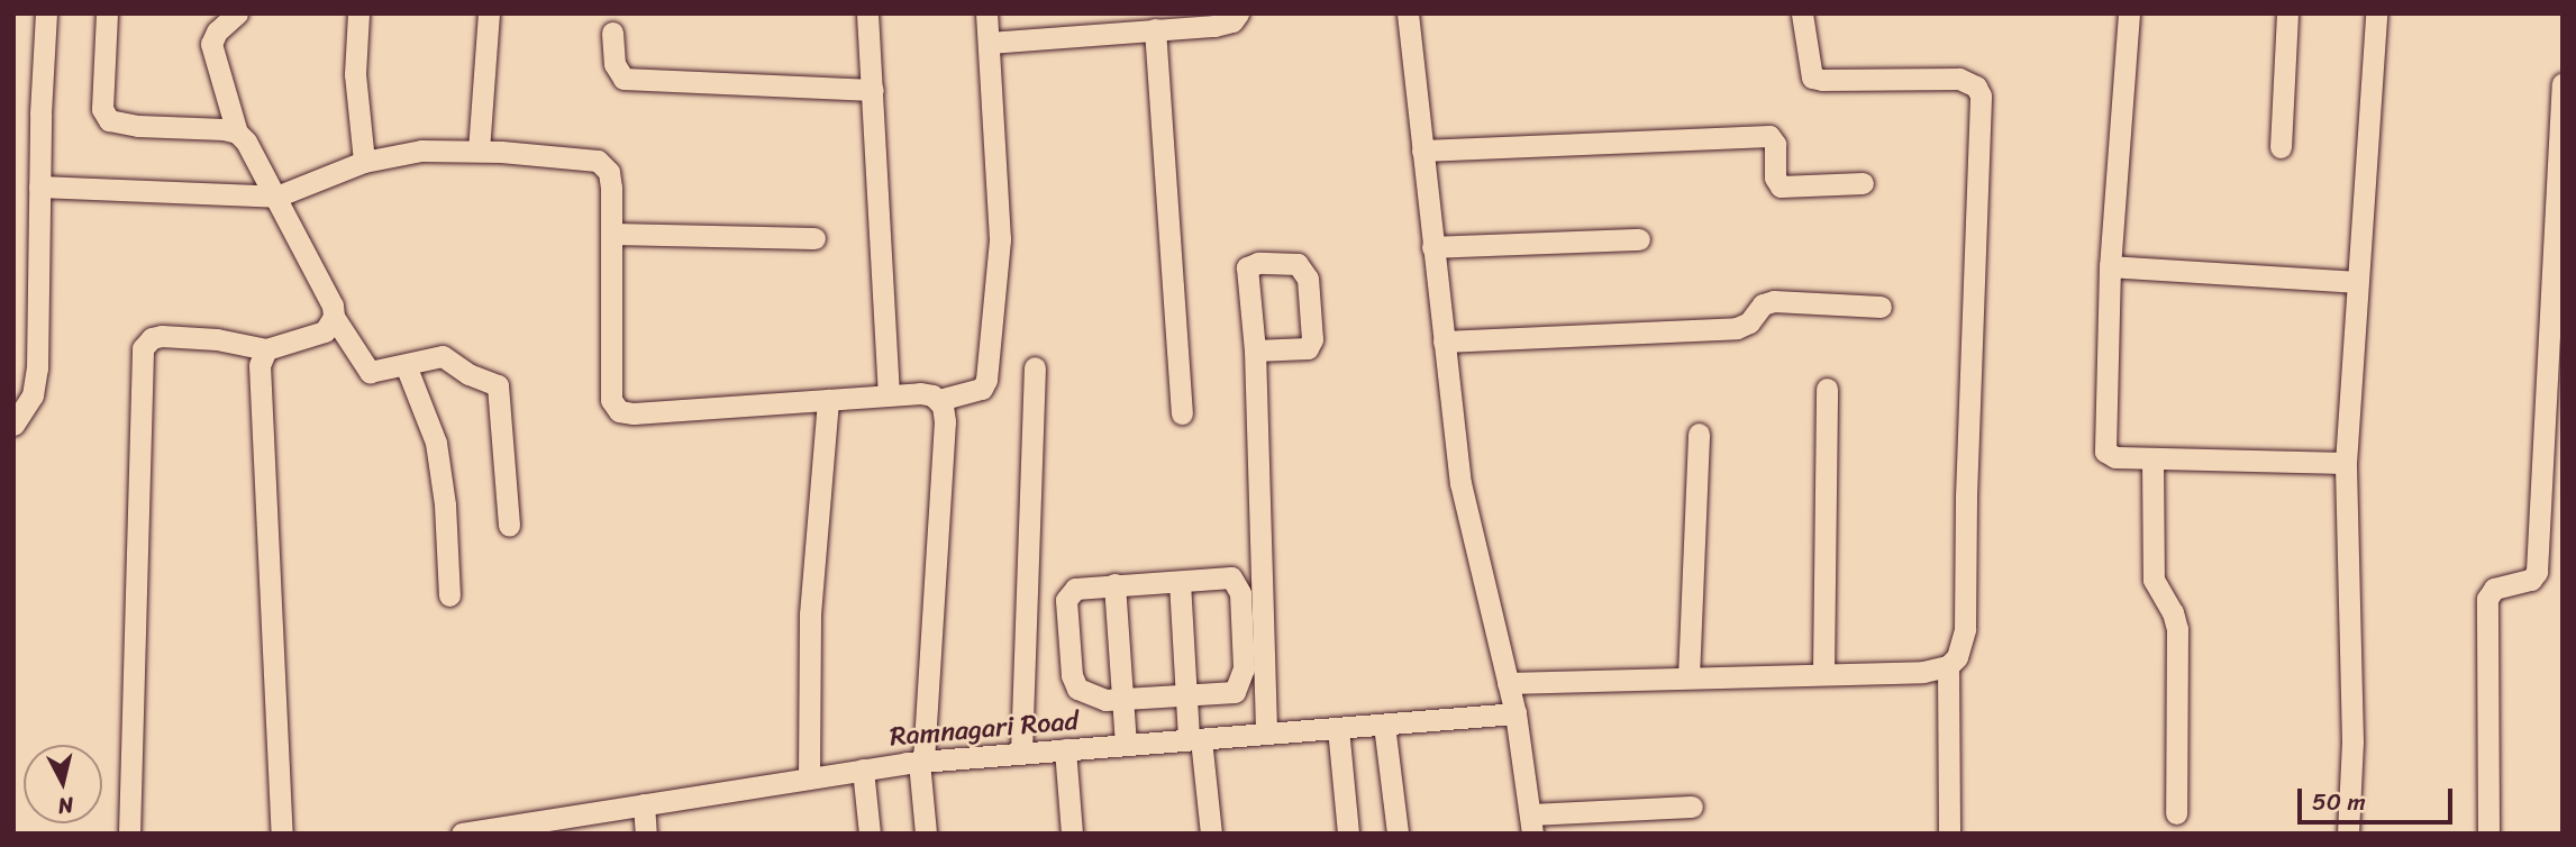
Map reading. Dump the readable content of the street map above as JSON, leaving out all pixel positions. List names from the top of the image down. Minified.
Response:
{"streets":{"street":["Ramnagari Road"]},"scale_bar":"50 m","north":"bottom"}
